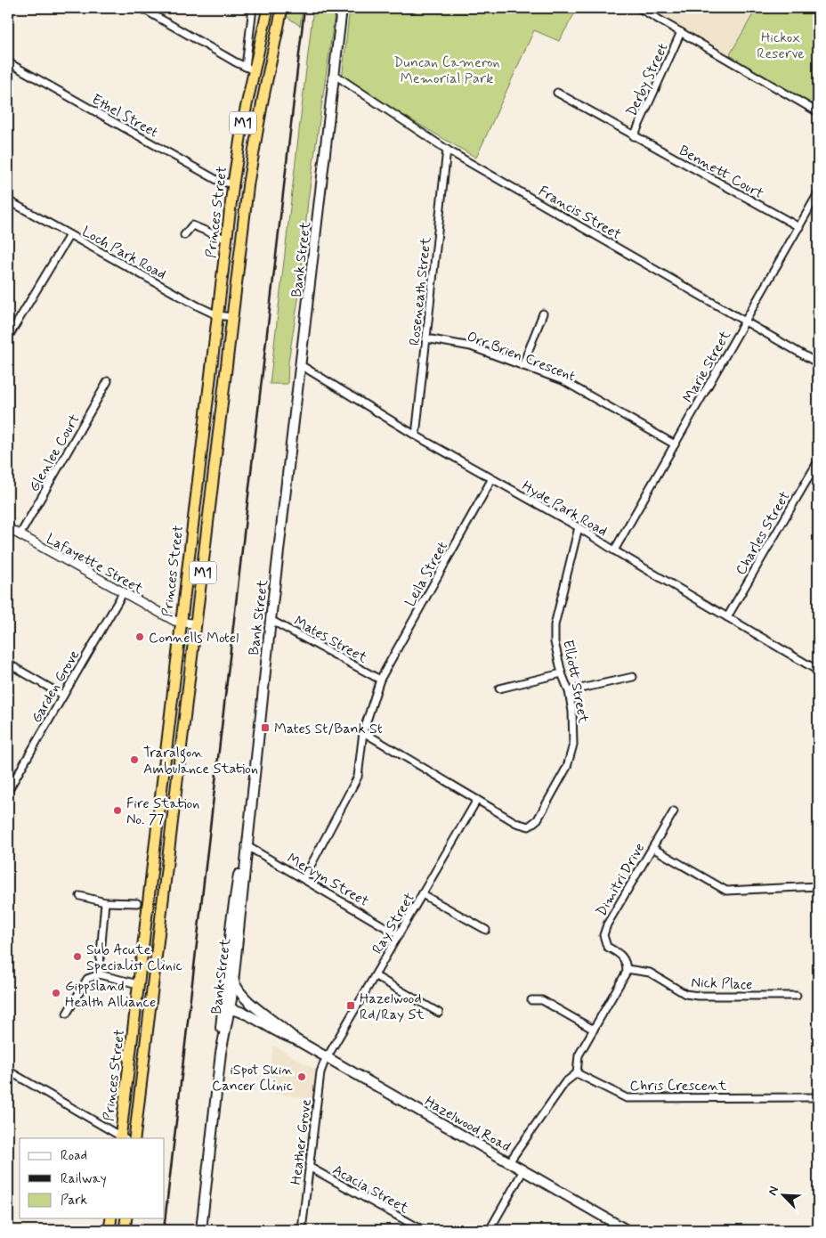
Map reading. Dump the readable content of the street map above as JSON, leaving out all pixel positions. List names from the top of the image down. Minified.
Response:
{"streets":{"highway":["M1","Princes Street"],"main road":["Bank Street","Hazelwood Road"],"street":["Derby Street","Ethel Street","Bennett Court","Francis Street","Loch Park Road","Roseneath Street","Orr Brien Crescent","Marie Street","Glenlee Court","Hyde Park Road","Charles Street","Lafayette Street","Leila Street","Mates Street","Elliott Street","Garden Grove","Mervyn Street","Dimitri Drive","Ray Street","Nick Place","Chris Crescent","Heather Grove","Acacia Street"]},"crossings":[["Derby Street","Bennett Court"],["Ethel Street","Princes Street"],["Bennett Court","Marie Street"],["Princes Street","Loch Park Road"],["Princes Street","Lafayette Street"],["Francis Street","Bank Street"],["Francis Street","Roseneath Street"],["Francis Street","Marie Street"],["Bank Street","Hyde Park Road"],["Bank Street","Mates Street"],["Bank Street","Mervyn Street"],["Roseneath Street","Orr Brien Crescent"],["Roseneath Street","Hyde Park Road"],["Orr Brien Crescent","Marie Street"],["Marie Street","Hyde Park Road"],["Glenlee Court","Lafayette Street"],["Hyde Park Road","Charles Street"],["Hyde Park Road","Leila Street"],["Hyde Park Road","Elliott Street"],["Lafayette Street","Garden Grove"],["Leila Street","Mates Street"],["Leila Street","Elliott Street"],["Leila Street","Mervyn Street"],["Elliott Street","Ray Street"],["Mervyn Street","Ray Street"],["Dimitri Drive","Nick Place"],["Ray Street","Hazelwood Road"],["Ray Street","Heather Grove"],["Hazelwood Road","Heather Grove"],["Heather Grove","Acacia Street"]],"parks":["Hickox Reserve","Duncan Cameron Memorial Park"],"places":{"other":["Connells Motel","Traralgon Ambulance Station","Fire Station No. 77","Sub Acute Specialist Clinic","Gippsland Health Alliance","iSpot Skin Cancer Clinic"],"transit":["Mates St/Bank St","Hazelwood Rd/Ray St"]},"legend":["Road","Railway","Park"],"north":"top left"}
